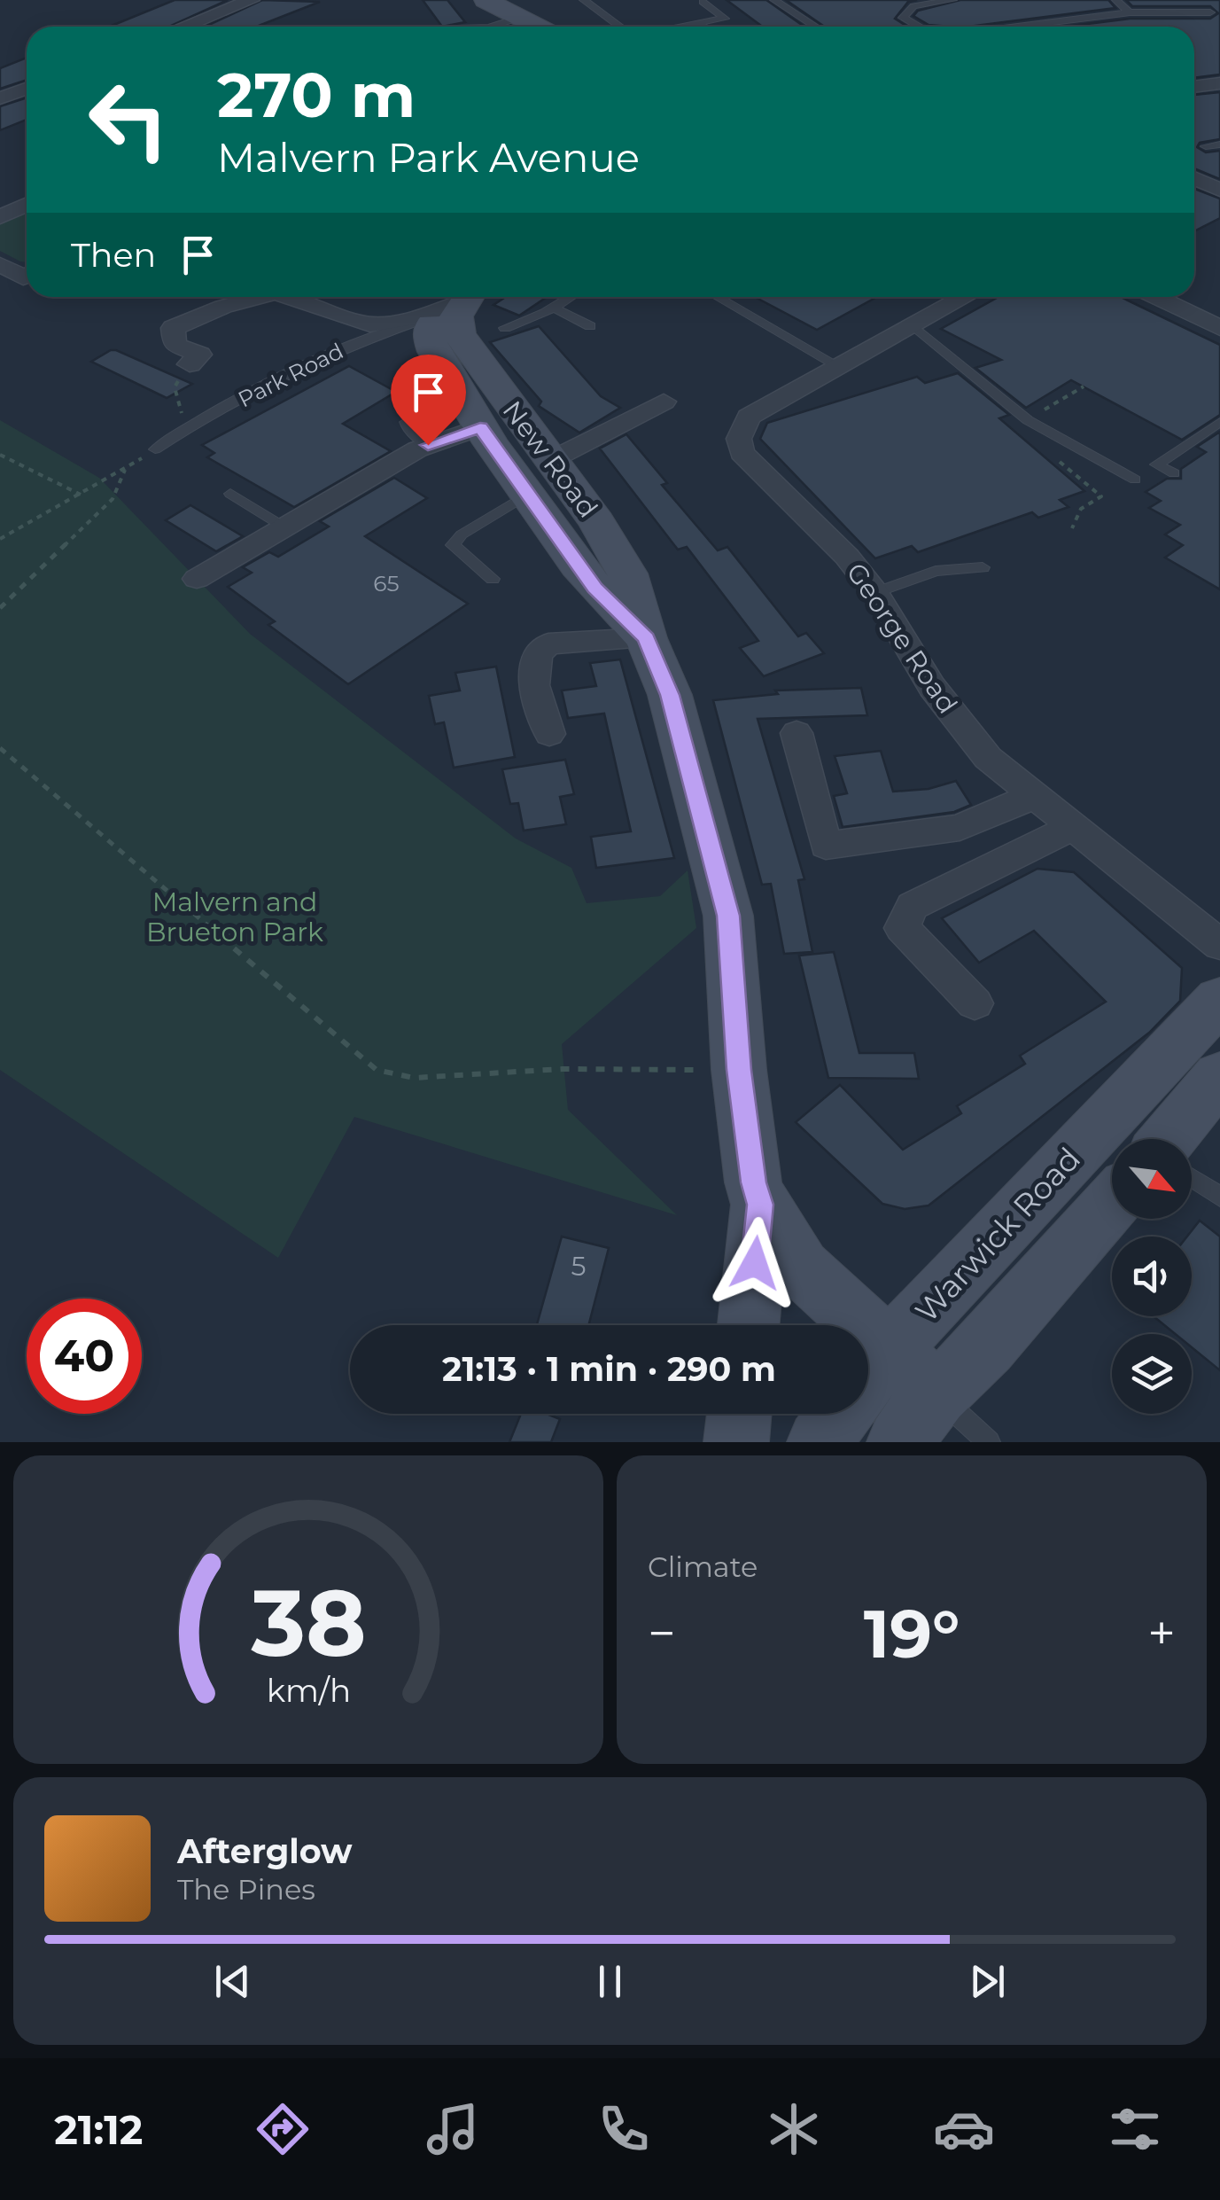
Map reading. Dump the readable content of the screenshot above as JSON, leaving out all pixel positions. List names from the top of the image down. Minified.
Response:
{"streets":{"street":["New Road","George Road","Warwick Road"],"lane":["Park Road"]},"crossings":[["Park Road","New Road"]],"parks":["Malvern and Brueton Park"],"house_numbers":["65","5"],"north":"bottom right","page":{"turn":["270 m","Malvern Park Avenue"],"then":"Then","limit":"40","trip":"21:13 · 1 min · 290 m","tile":"Climate","heat":["−","19°","+"],"song":["Afterglow","The Pines"],"tabs":"21:12","gauge":["38","km/h"]}}
